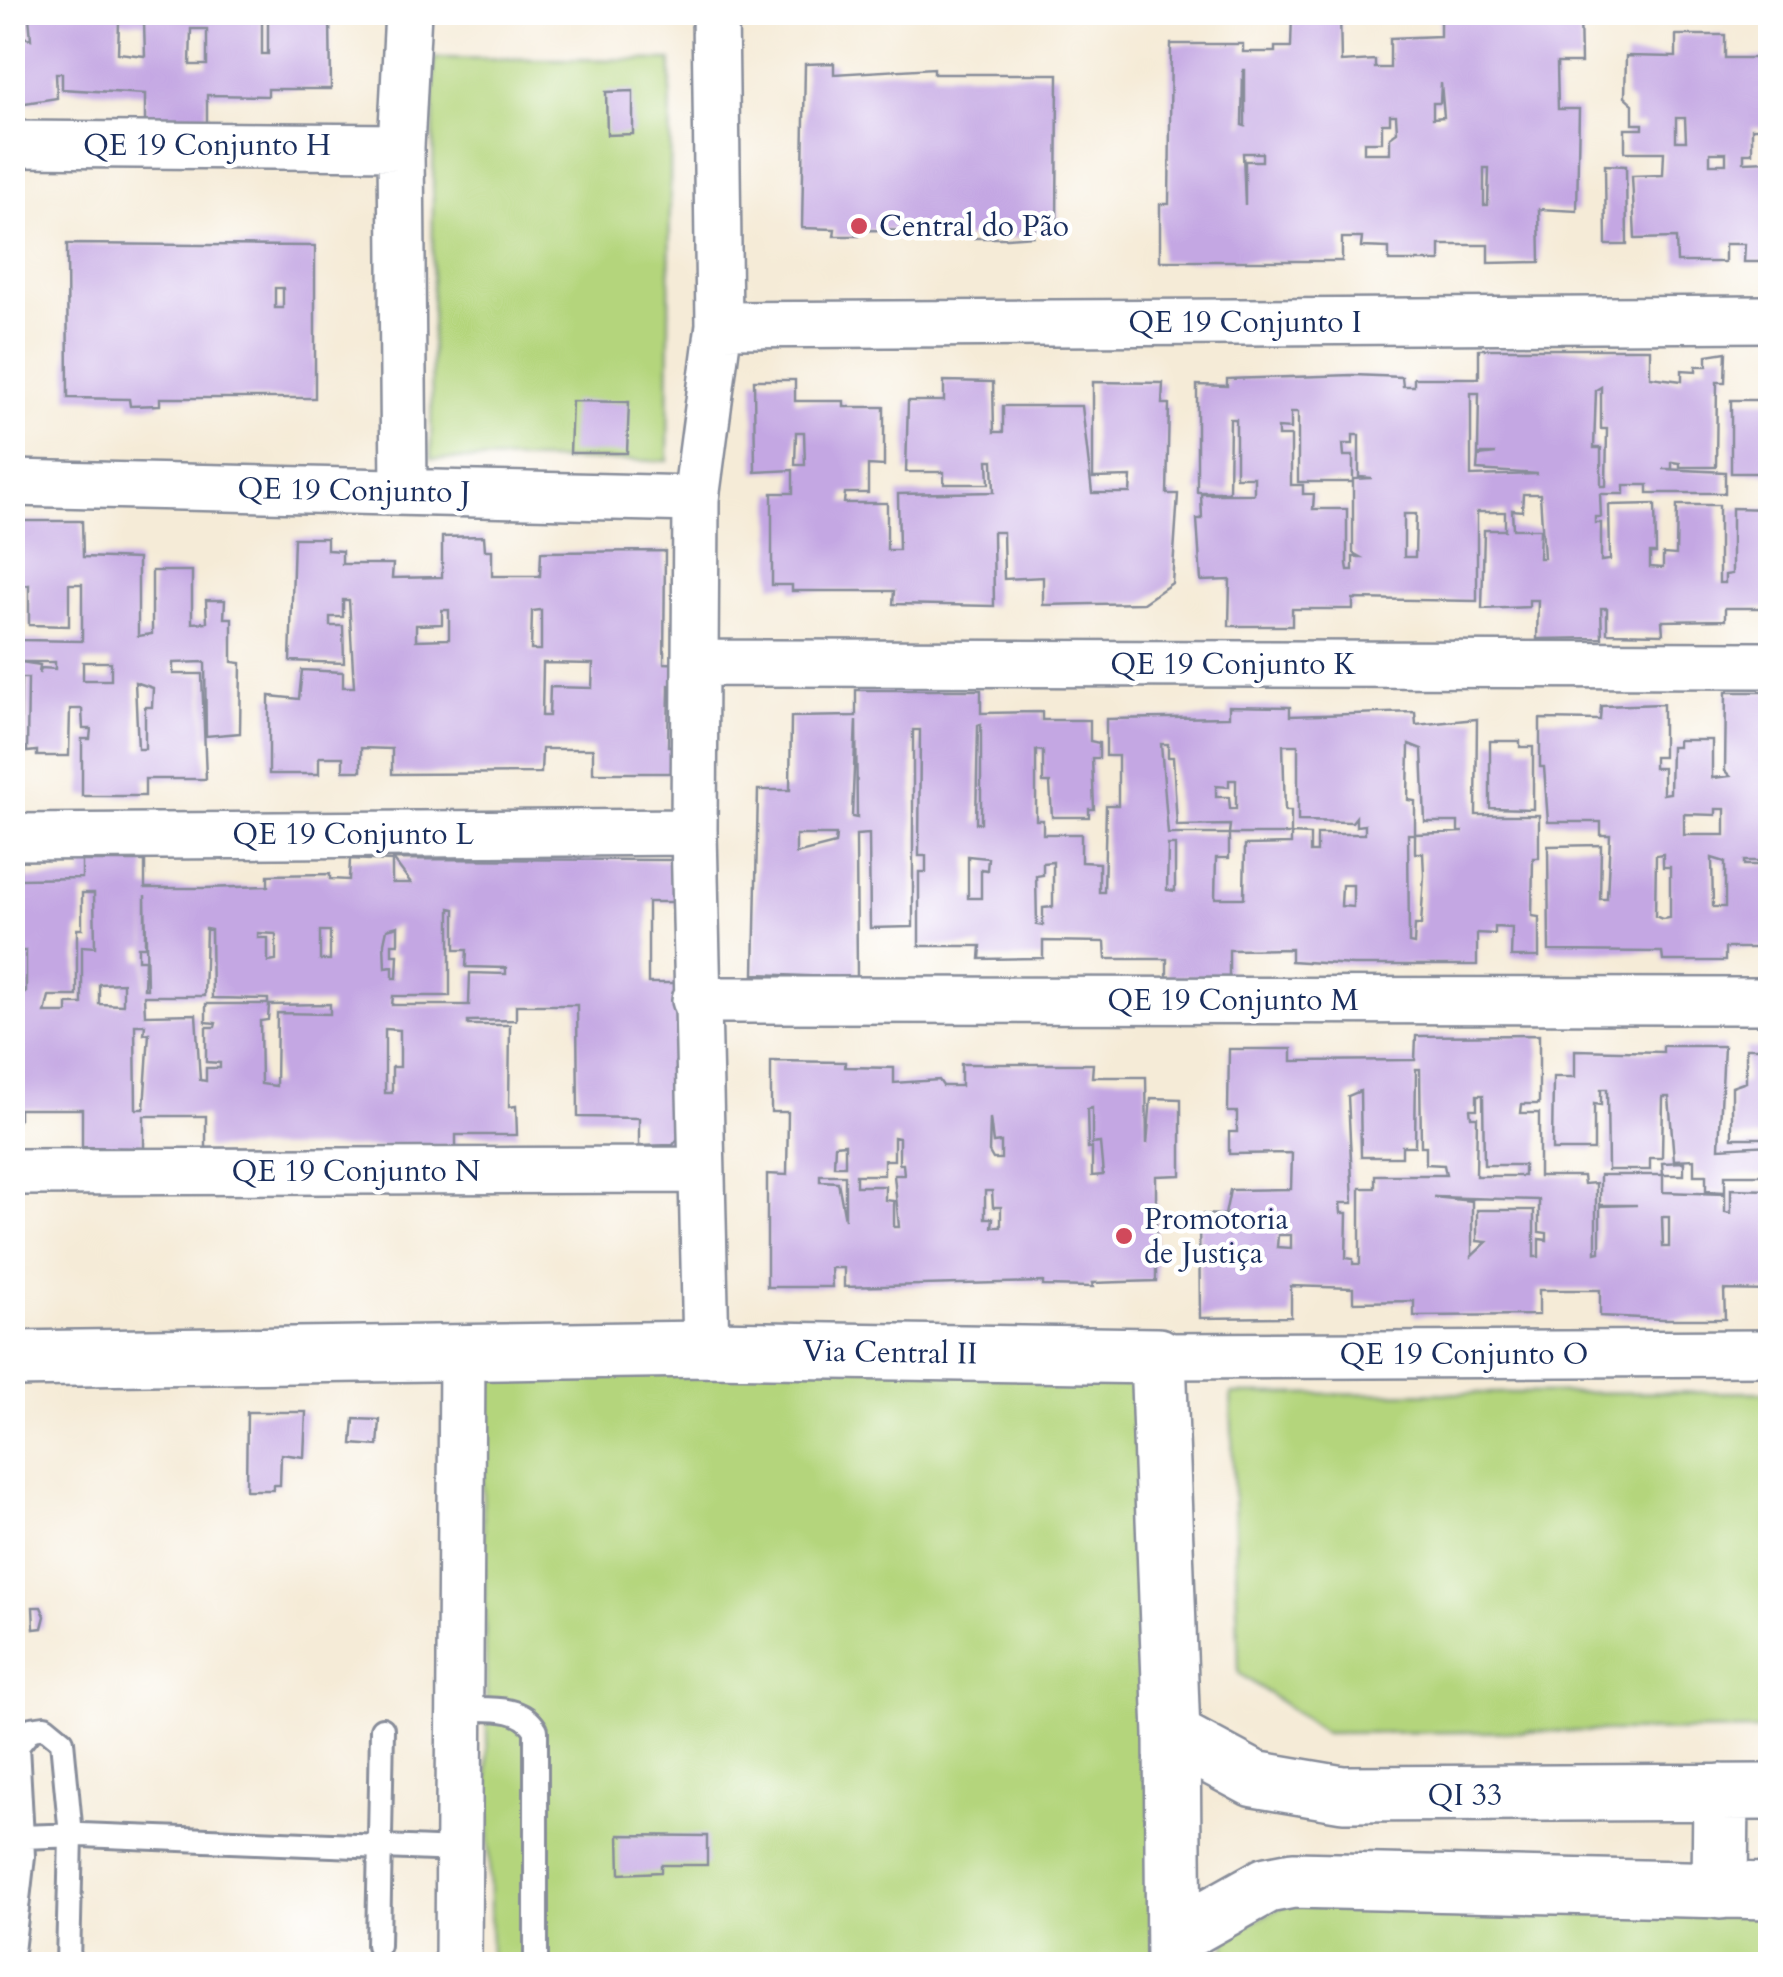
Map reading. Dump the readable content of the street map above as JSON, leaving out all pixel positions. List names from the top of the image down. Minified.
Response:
{"streets":{"street":["QE 19 Conjunto H","QE 19 Conjunto I","QE 19 Conjunto J","QE 19 Conjunto K","QE 19 Conjunto L","QE 19 Conjunto M","QE 19 Conjunto N","Via Central II","QE 19 Conjunto O","QI 33"]},"crossings":[["Via Central II","QE 19 Conjunto O"]],"places":["Central do Pão","Promotoria de Justiça"]}
